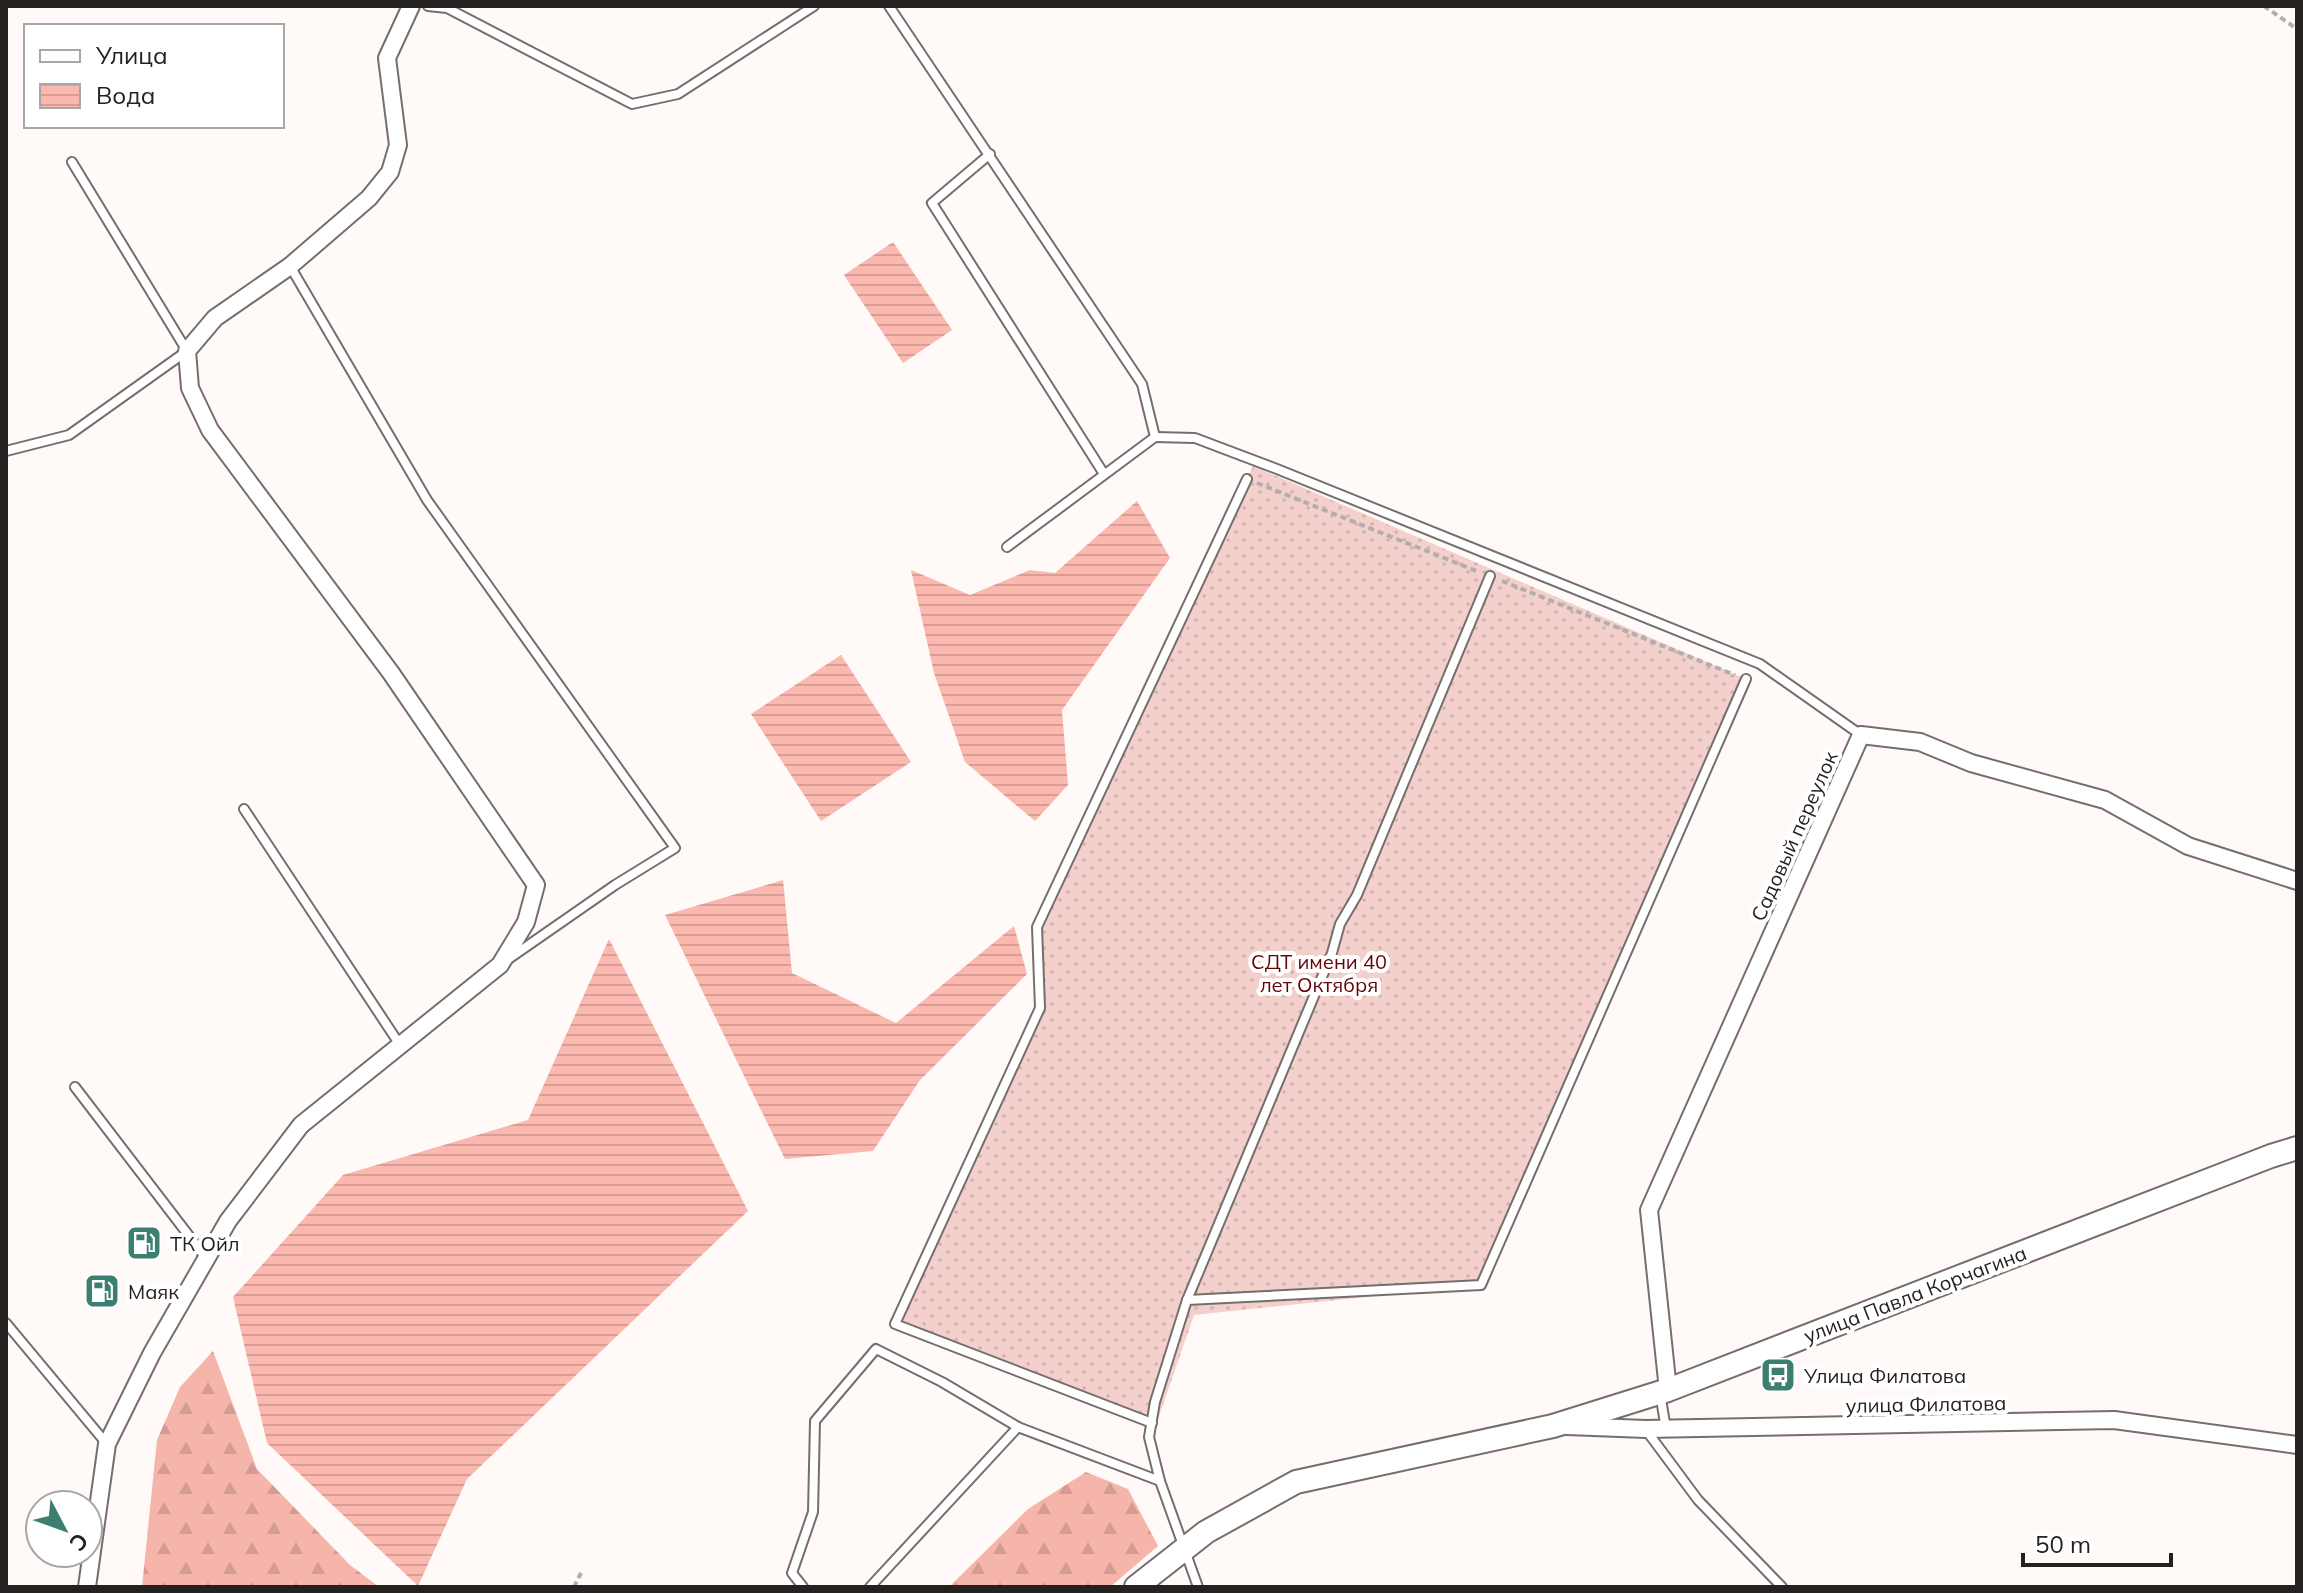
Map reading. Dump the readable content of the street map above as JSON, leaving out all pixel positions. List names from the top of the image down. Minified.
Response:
{"streets":{"main road":["улица Павла Корчагина"],"street":["Садовый переулок","улица Филатова"]},"crossings":[["Садовый переулок","улица Павла Корчагина"],["улица Павла Корчагина","улица Филатова"]],"parks":["СДТ имени 40 лет Октября"],"places":{"fuel station":["ТК Ойл","Маяк"],"bus stop":["Улица Филатова"]},"legend":["Улица","Вода"],"scale_bar":"50 m","north":"bottom right"}
